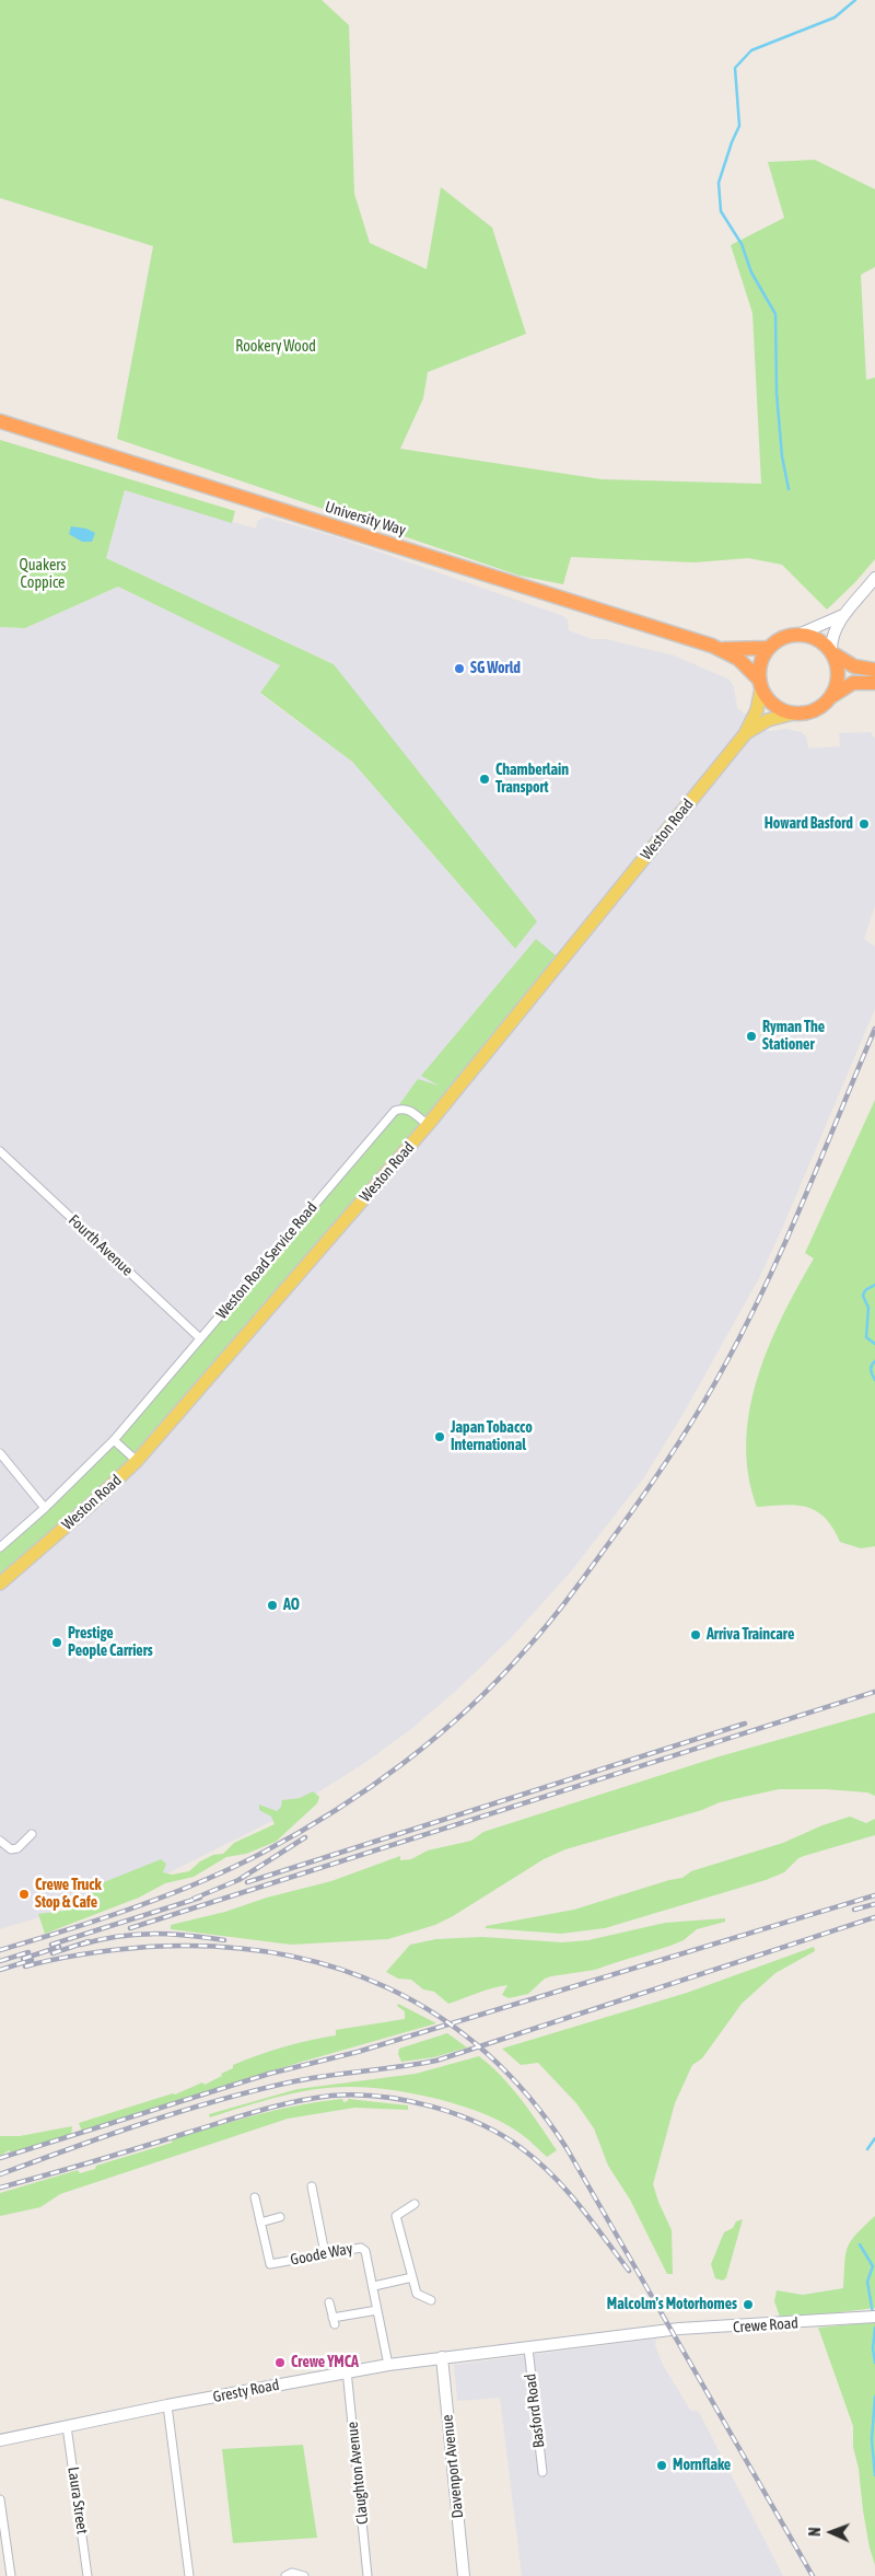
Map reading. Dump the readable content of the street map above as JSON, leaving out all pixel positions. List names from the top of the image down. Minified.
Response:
{"streets":{"highway":["University Way"],"main road":["Weston Road","Crewe Road","Gresty Road","Davenport Avenue"],"street":["Fourth Avenue","Weston Road Service Road","Goode Way","Basford Road","Claughton Avenue","Laura Street"]},"crossings":[["University Way","Weston Road"],["Weston Road","Weston Road Service Road"],["Fourth Avenue","Weston Road Service Road"],["Goode Way","Gresty Road"],["Crewe Road","Gresty Road"],["Gresty Road","Basford Road"],["Gresty Road","Davenport Avenue"],["Gresty Road","Claughton Avenue"],["Gresty Road","Laura Street"]],"parks":["Rookery Wood","Quakers Coppice"],"places":["SG World","Chamberlain Transport","Howard Basford","Ryman The Stationer","Japan Tobacco International","AO","Arriva Traincare","Prestige People Carriers","Crewe Truck Stop & Cafe","Malcolm's Motorhomes","Crewe YMCA","Mornflake"],"north":"left"}
